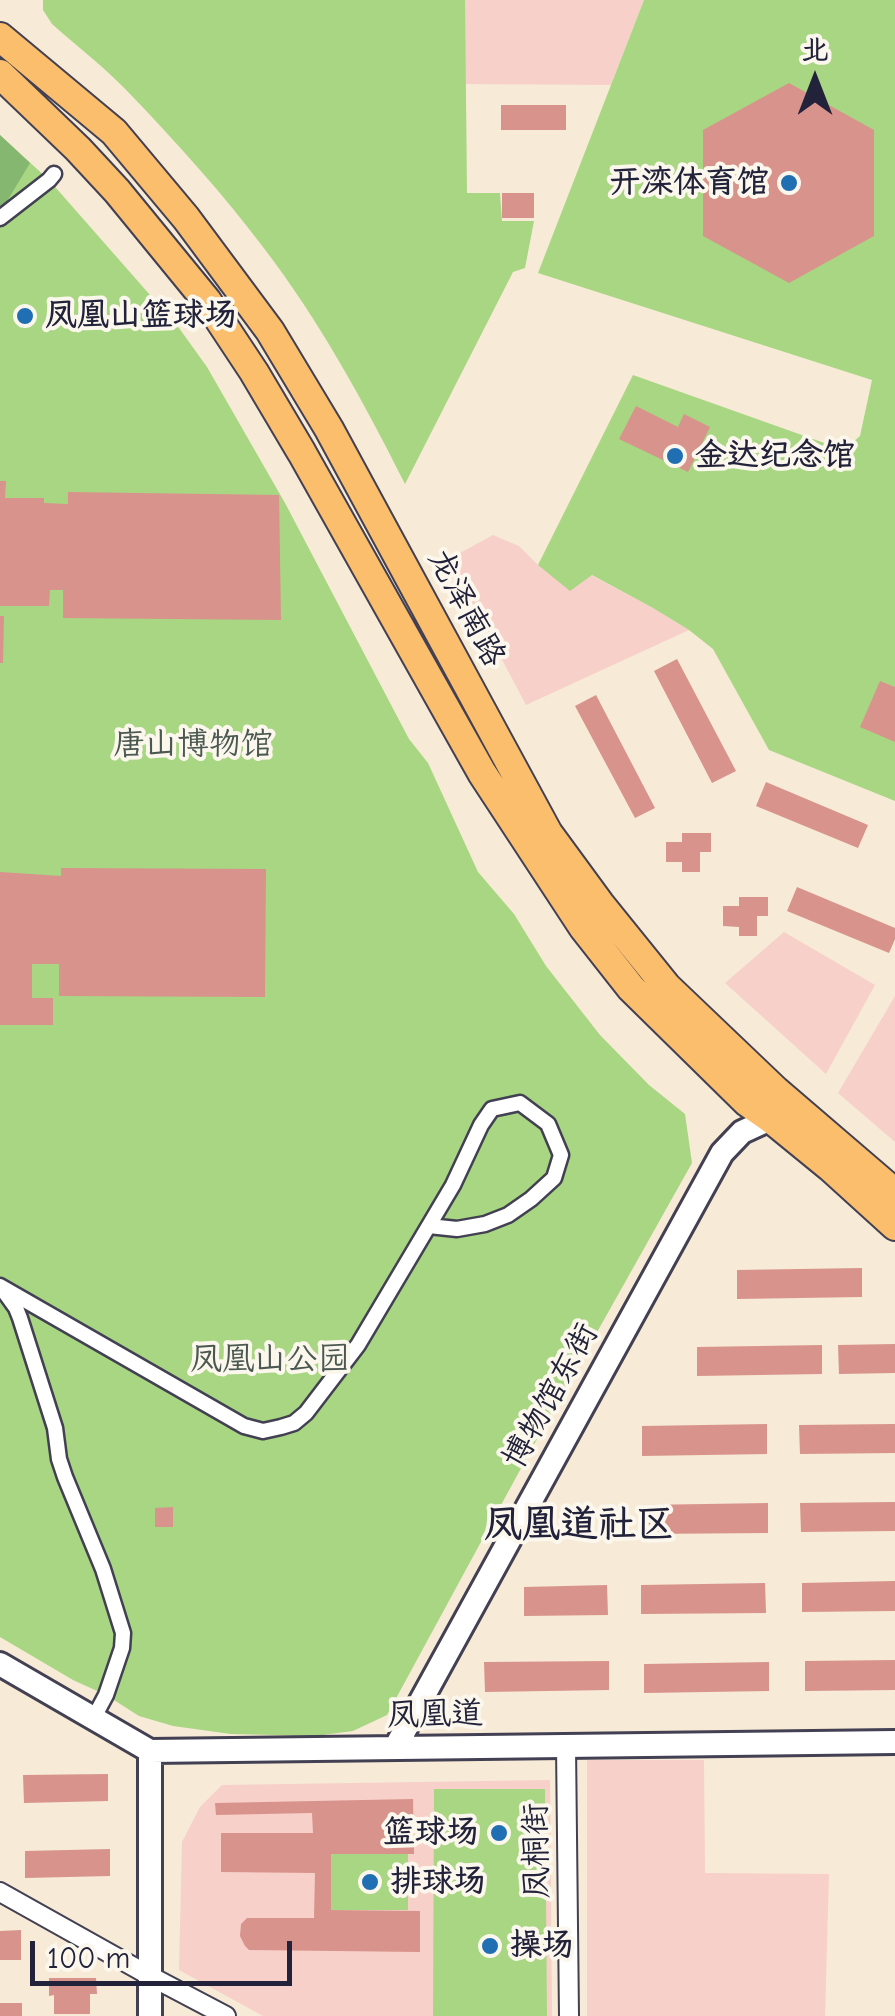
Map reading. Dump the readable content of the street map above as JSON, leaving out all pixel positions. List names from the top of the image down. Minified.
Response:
{"streets":{"main road":["龙泽南路"],"street":["博物馆东街","凤凰道","凤桐街"]},"crossings":[["龙泽南路","博物馆东街"],["博物馆东街","凤凰道"],["凤凰道","凤桐街"]],"districts":["凤凰道社区"],"parks":["唐山博物馆","凤凰山公园"],"places":["开滦体育馆","凤凰山篮球场","金达纪念馆","篮球场","排球场","操场"],"scale_bar":"100 m","north":"top"}
